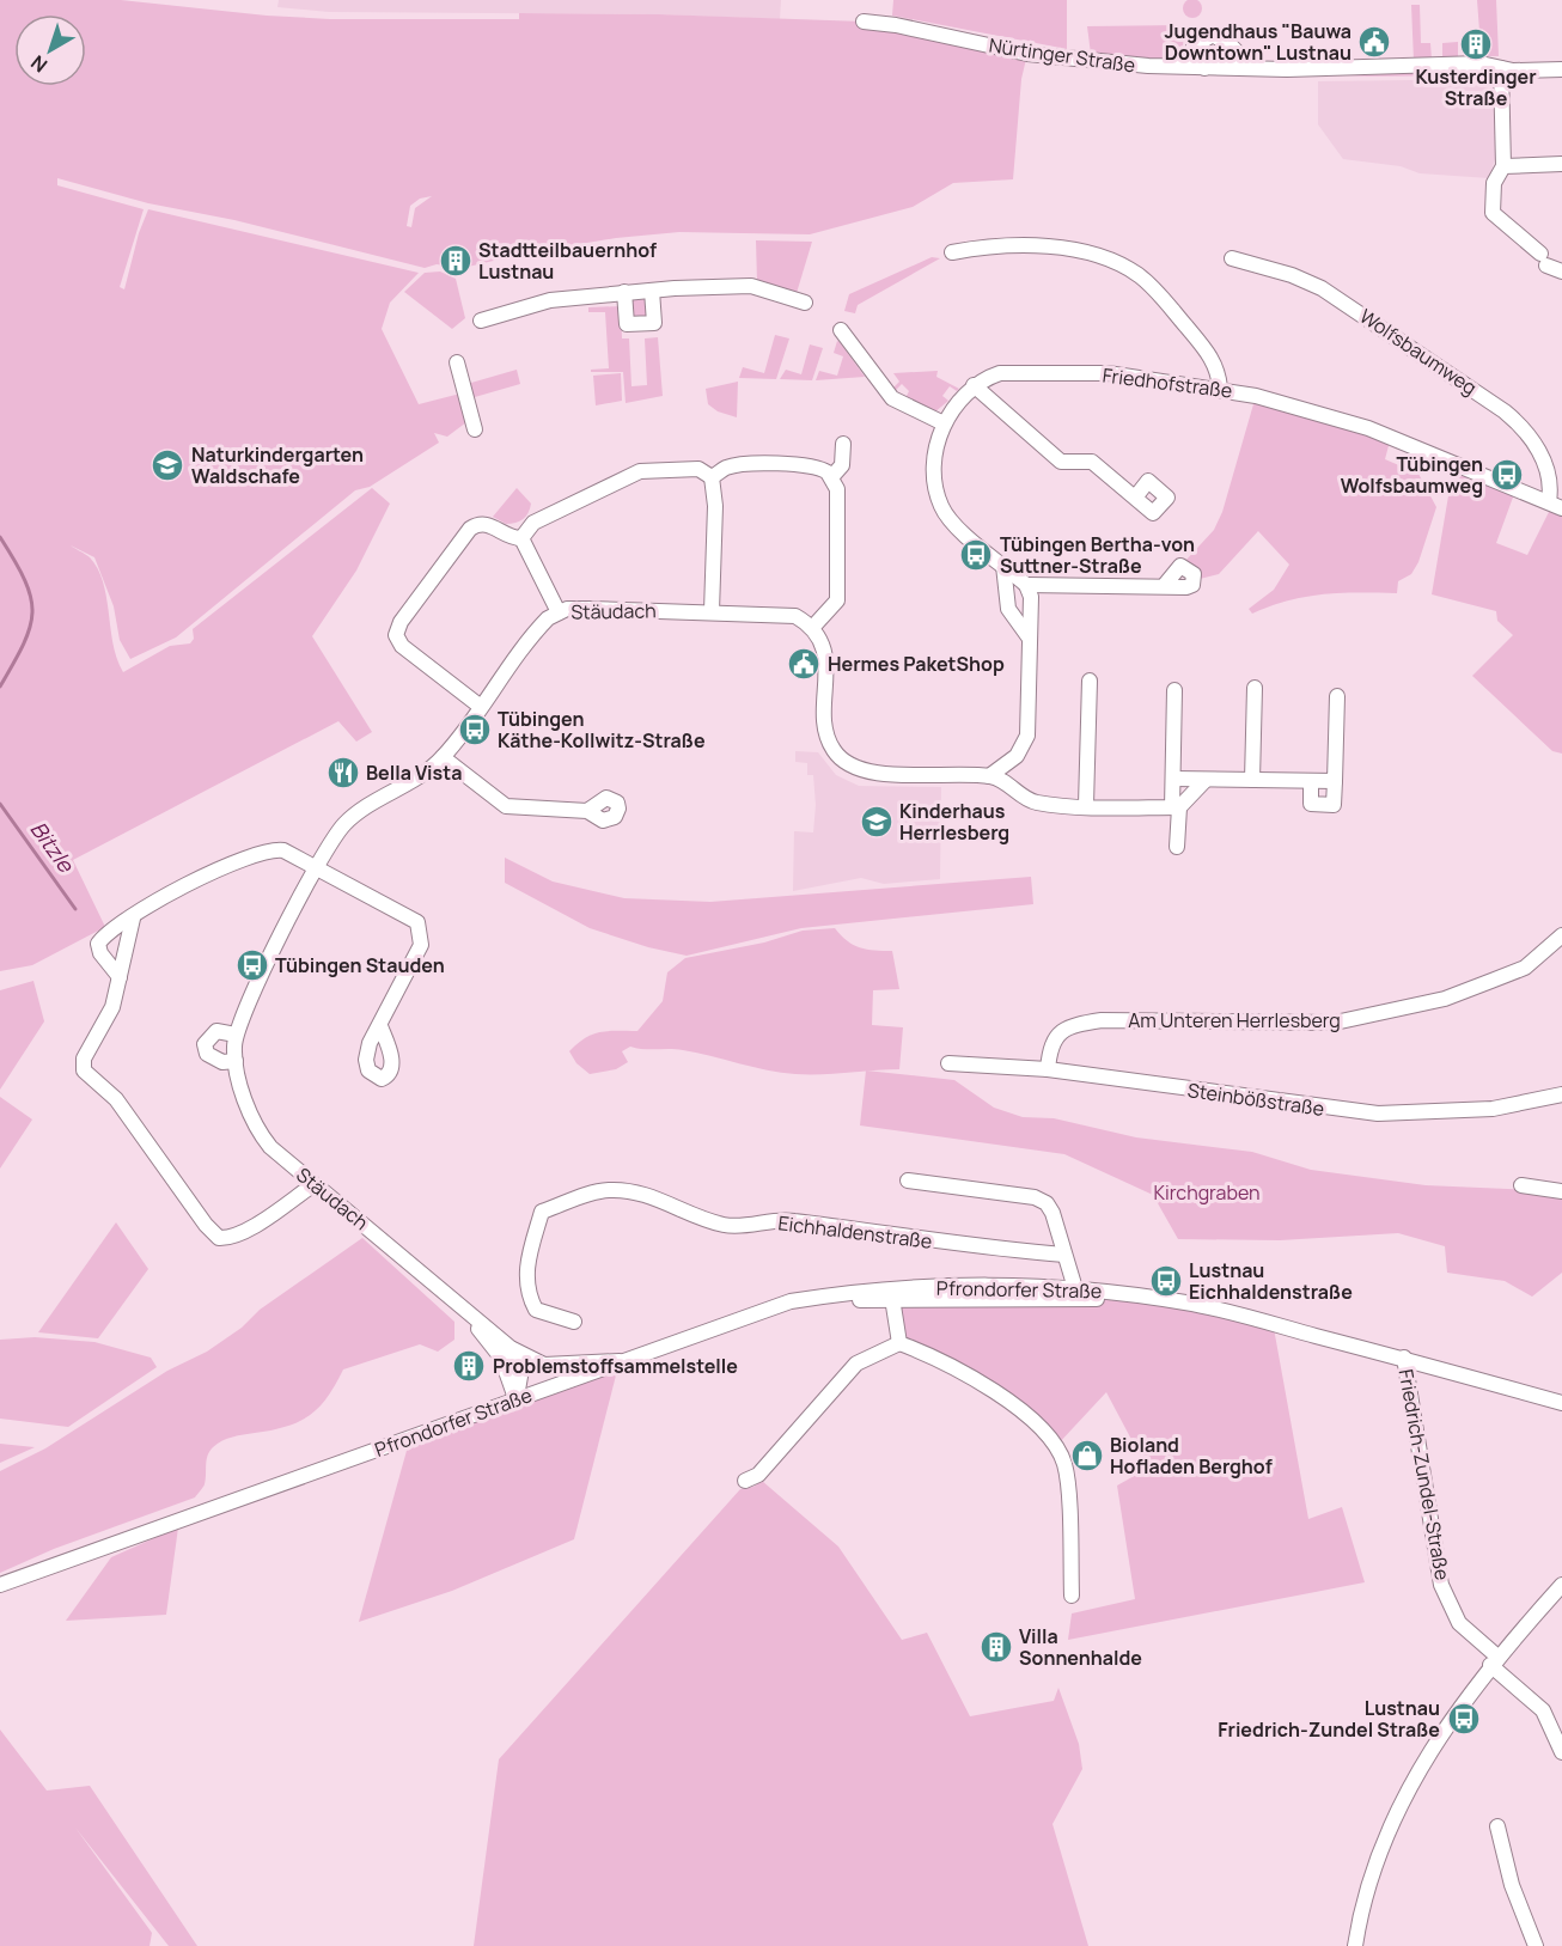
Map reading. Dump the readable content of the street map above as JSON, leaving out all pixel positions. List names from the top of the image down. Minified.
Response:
{"streets":{"street":["Nürtinger Straße","Wolfsbaumweg","Friedhofstraße","Stäudach","Am Unteren Herrlesberg","Steinbößstraße","Eichhaldenstraße","Pfrondorfer Straße","Friedrich-Zundel-Straße"]},"crossings":[["Wolfsbaumweg","Friedhofstraße"],["Am Unteren Herrlesberg","Steinbößstraße"],["Pfrondorfer Straße","Friedrich-Zundel-Straße"]],"water":["Bitzle"],"parks":["Kirchgraben"],"places":{"public building":["Jugendhaus \"Bauwa Downtown\" Lustnau","Hermes PaketShop"],"building":["Kusterdinger Straße","Stadtteilbauernhof Lustnau","Problemstoffsammelstelle","Villa Sonnenhalde"],"school or university":["Naturkindergarten Waldschafe","Kinderhaus Herrlesberg"],"bus stop":["Tübingen Wolfsbaumweg","Tübingen Bertha-von Suttner-Straße","Tübingen Käthe-Kollwitz-Straße","Tübingen Stauden","Lustnau Eichhaldenstraße","Lustnau Friedrich-Zundel Straße"],"restaurant":["Bella Vista"],"shop":["Bioland Hofladen Berghof"]},"north":"bottom left"}
